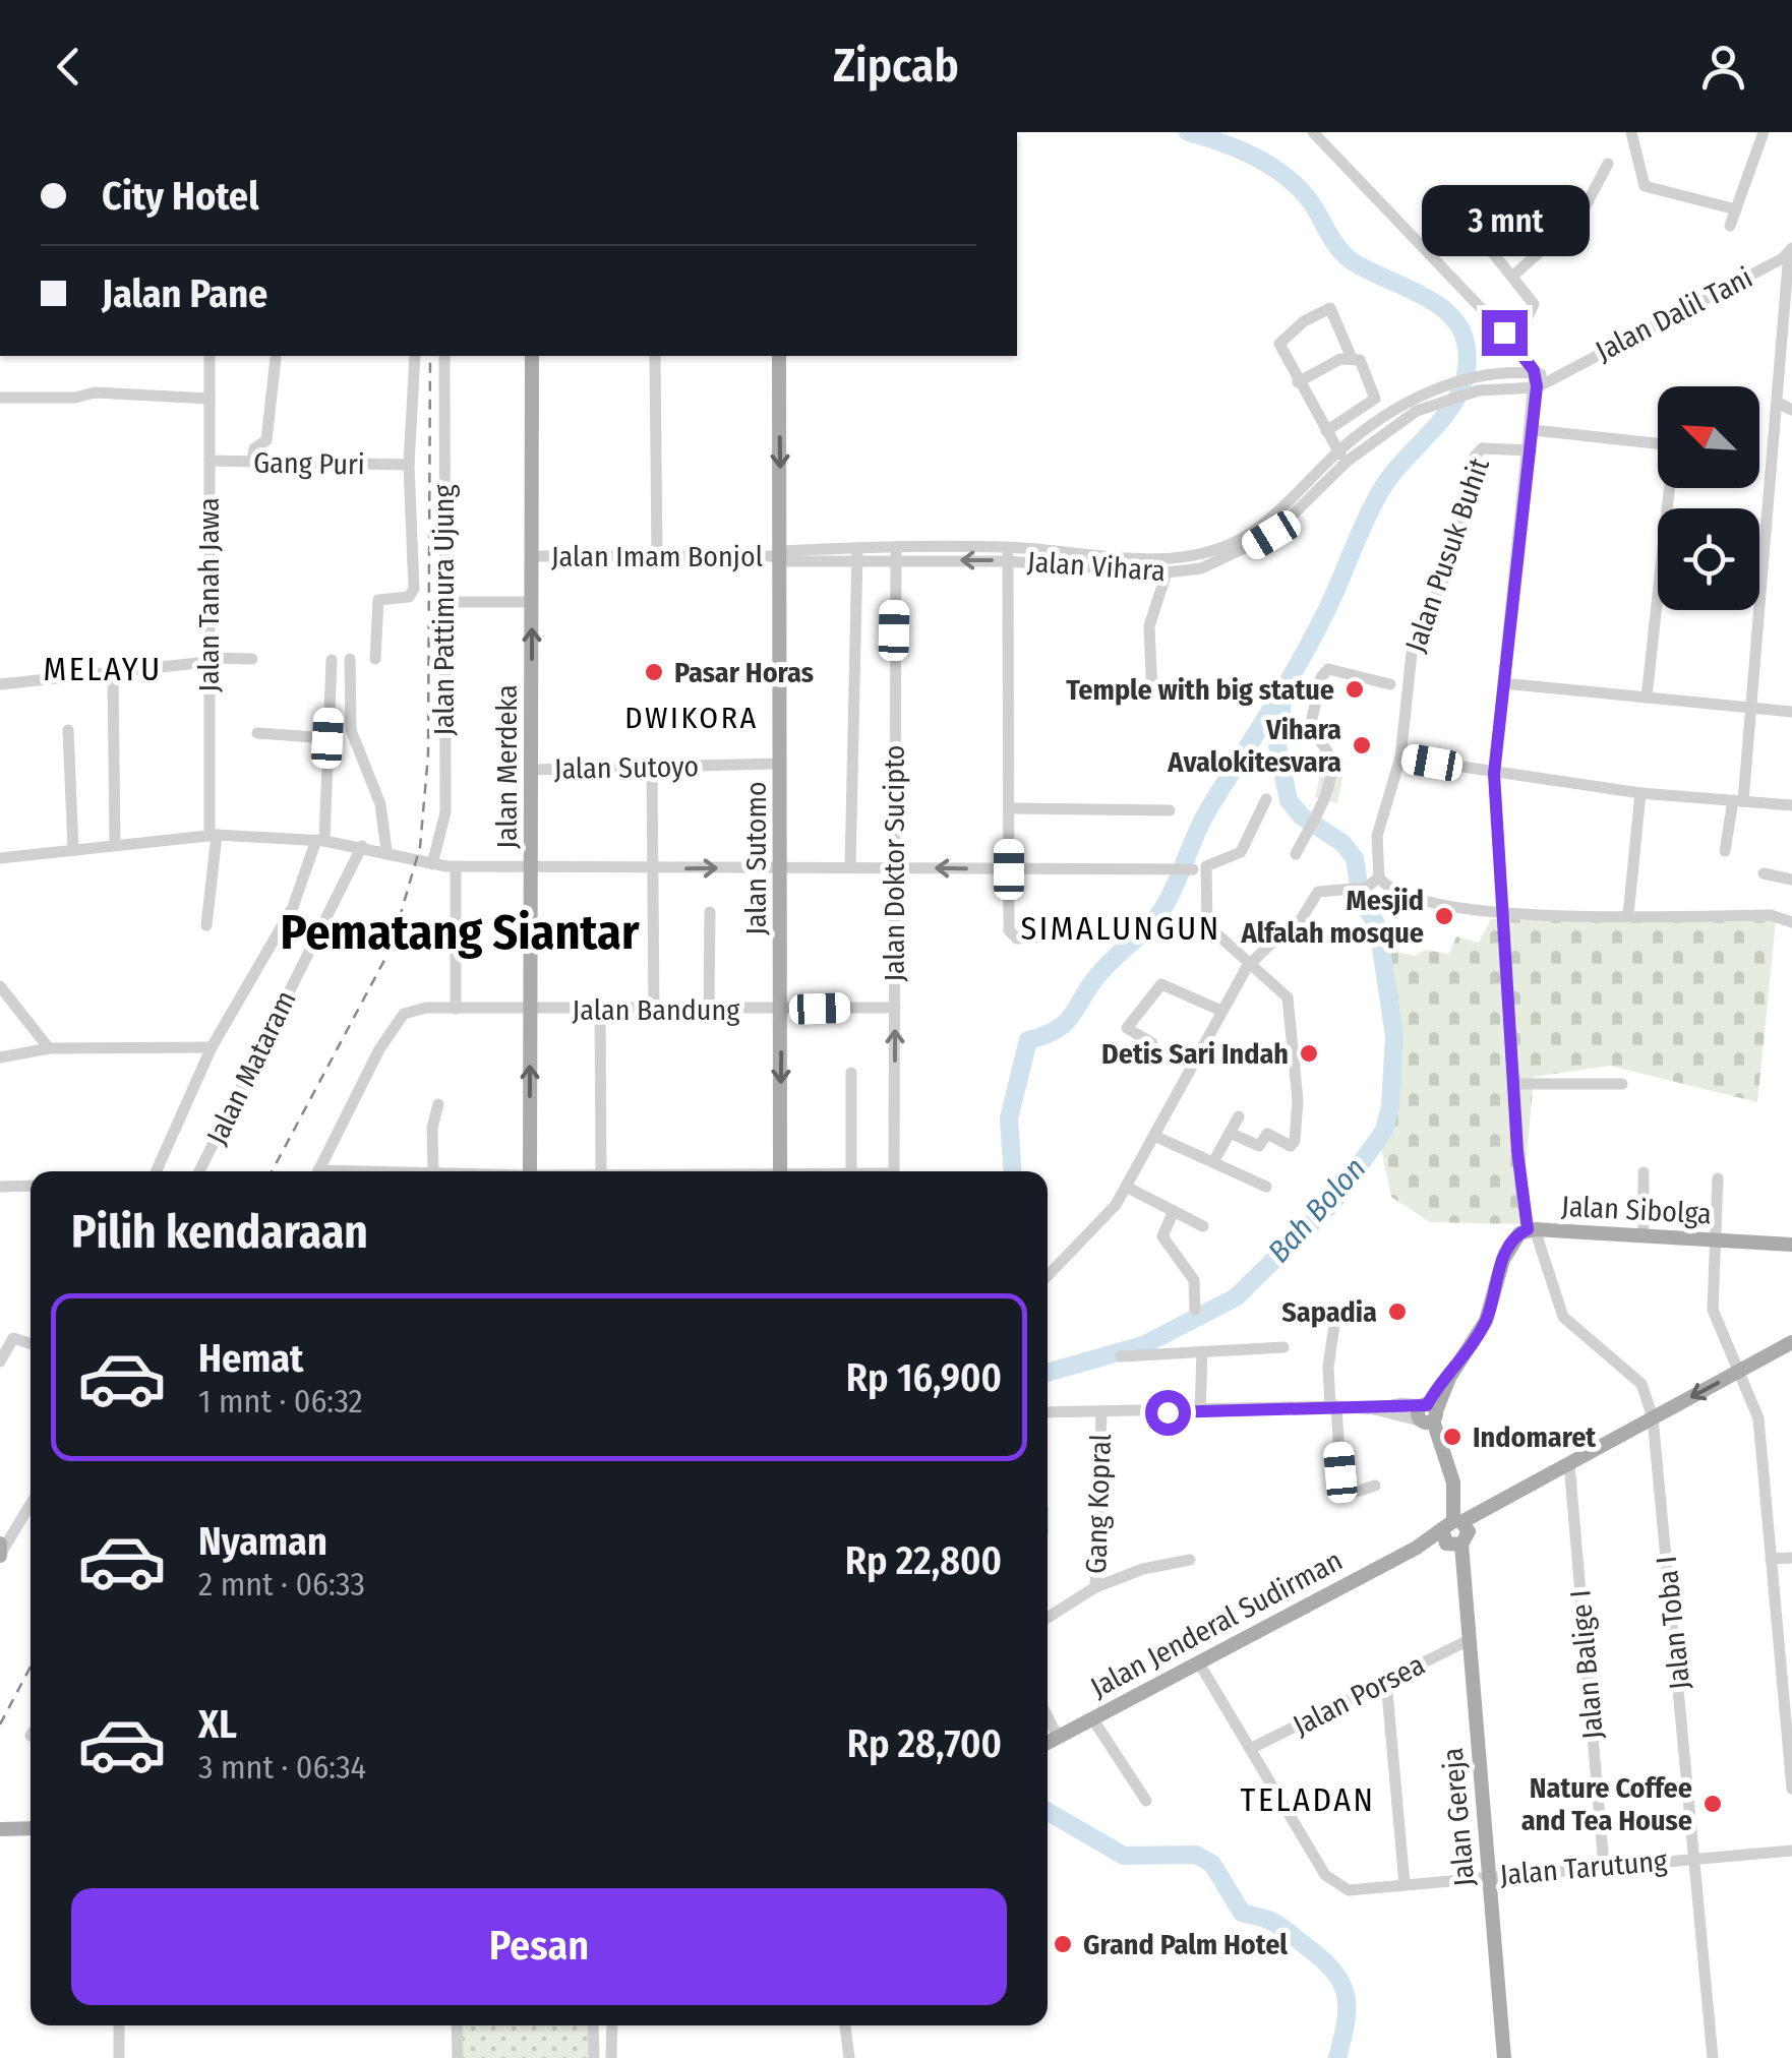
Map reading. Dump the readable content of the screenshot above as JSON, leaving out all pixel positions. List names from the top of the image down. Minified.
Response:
{"streets":{"main road":["Jalan Merdeka","Jalan Sutomo","Jalan Sibolga","Jalan Jenderal Sudirman","Jalan Gereja"],"street":["Jalan Dalil Tani","Gang Puri","Jalan Pusuk Buhit","Jalan Imam Bonjol","Jalan Vihara","Jalan Tanah Jawa","Jalan Pattimura Ujung","Jalan Sutoyo","Jalan Doktor Sucipto","Jalan Bandung","Jalan Mataram","Gang Kopral","Jalan Toba I","Jalan Balige I","Jalan Porsea","Jalan Tarutung"]},"crossings":[["Jalan Dalil Tani","Jalan Vihara"],["Jalan Dalil Tani","Jalan Toba I"],["Gang Puri","Jalan Tanah Jawa"],["Jalan Pusuk Buhit","Jalan Toba I"],["Jalan Imam Bonjol","Jalan Vihara"],["Jalan Imam Bonjol","Jalan Merdeka"],["Jalan Imam Bonjol","Jalan Sutomo"],["Jalan Vihara","Jalan Sutomo"],["Jalan Vihara","Jalan Doktor Sucipto"],["Jalan Vihara","Jalan Toba I"],["Jalan Merdeka","Jalan Sutoyo"],["Jalan Merdeka","Jalan Bandung"],["Jalan Sutoyo","Jalan Sutomo"],["Jalan Sutomo","Jalan Bandung"],["Jalan Doktor Sucipto","Jalan Bandung"],["Jalan Sibolga","Jalan Toba I"],["Jalan Toba I","Jalan Jenderal Sudirman"],["Jalan Toba I","Jalan Tarutung"],["Jalan Jenderal Sudirman","Jalan Balige I"],["Jalan Jenderal Sudirman","Jalan Gereja"],["Jalan Jenderal Sudirman","Jalan Tarutung"],["Jalan Balige I","Jalan Tarutung"],["Jalan Porsea","Jalan Gereja"],["Jalan Porsea","Jalan Tarutung"],["Jalan Gereja","Jalan Tarutung"]],"one_way":["Jalan Merdeka","Jalan Sutomo"],"districts":["MELAYU","DWIKORA","SIMALUNGUN","Pematang Siantar","TELADAN"],"water":["Bah Bolon"],"places":["Pasar Horas","Temple with big statue","Vihara Avalokitesvara","Mesjid Alfalah mosque","Detis Sari Indah","Sapadia","Indomaret","Nature Coffee and Tea House","Grand Palm Hotel"],"north":"top left","page":{"header":"Zipcab","banner":["City Hotel","Jalan Pane"],"bubble":"3 mnt","heading":"Pilih kendaraan","list":[{"name":"Hemat","note":"1 mnt · 06:32","value":"Rp 16,900"},{"name":"Nyaman","note":"2 mnt · 06:33","value":"Rp 22,800"},{"name":"XL","note":"3 mnt · 06:34","value":"Rp 28,700"}],"buttons":"Pesan"}}
